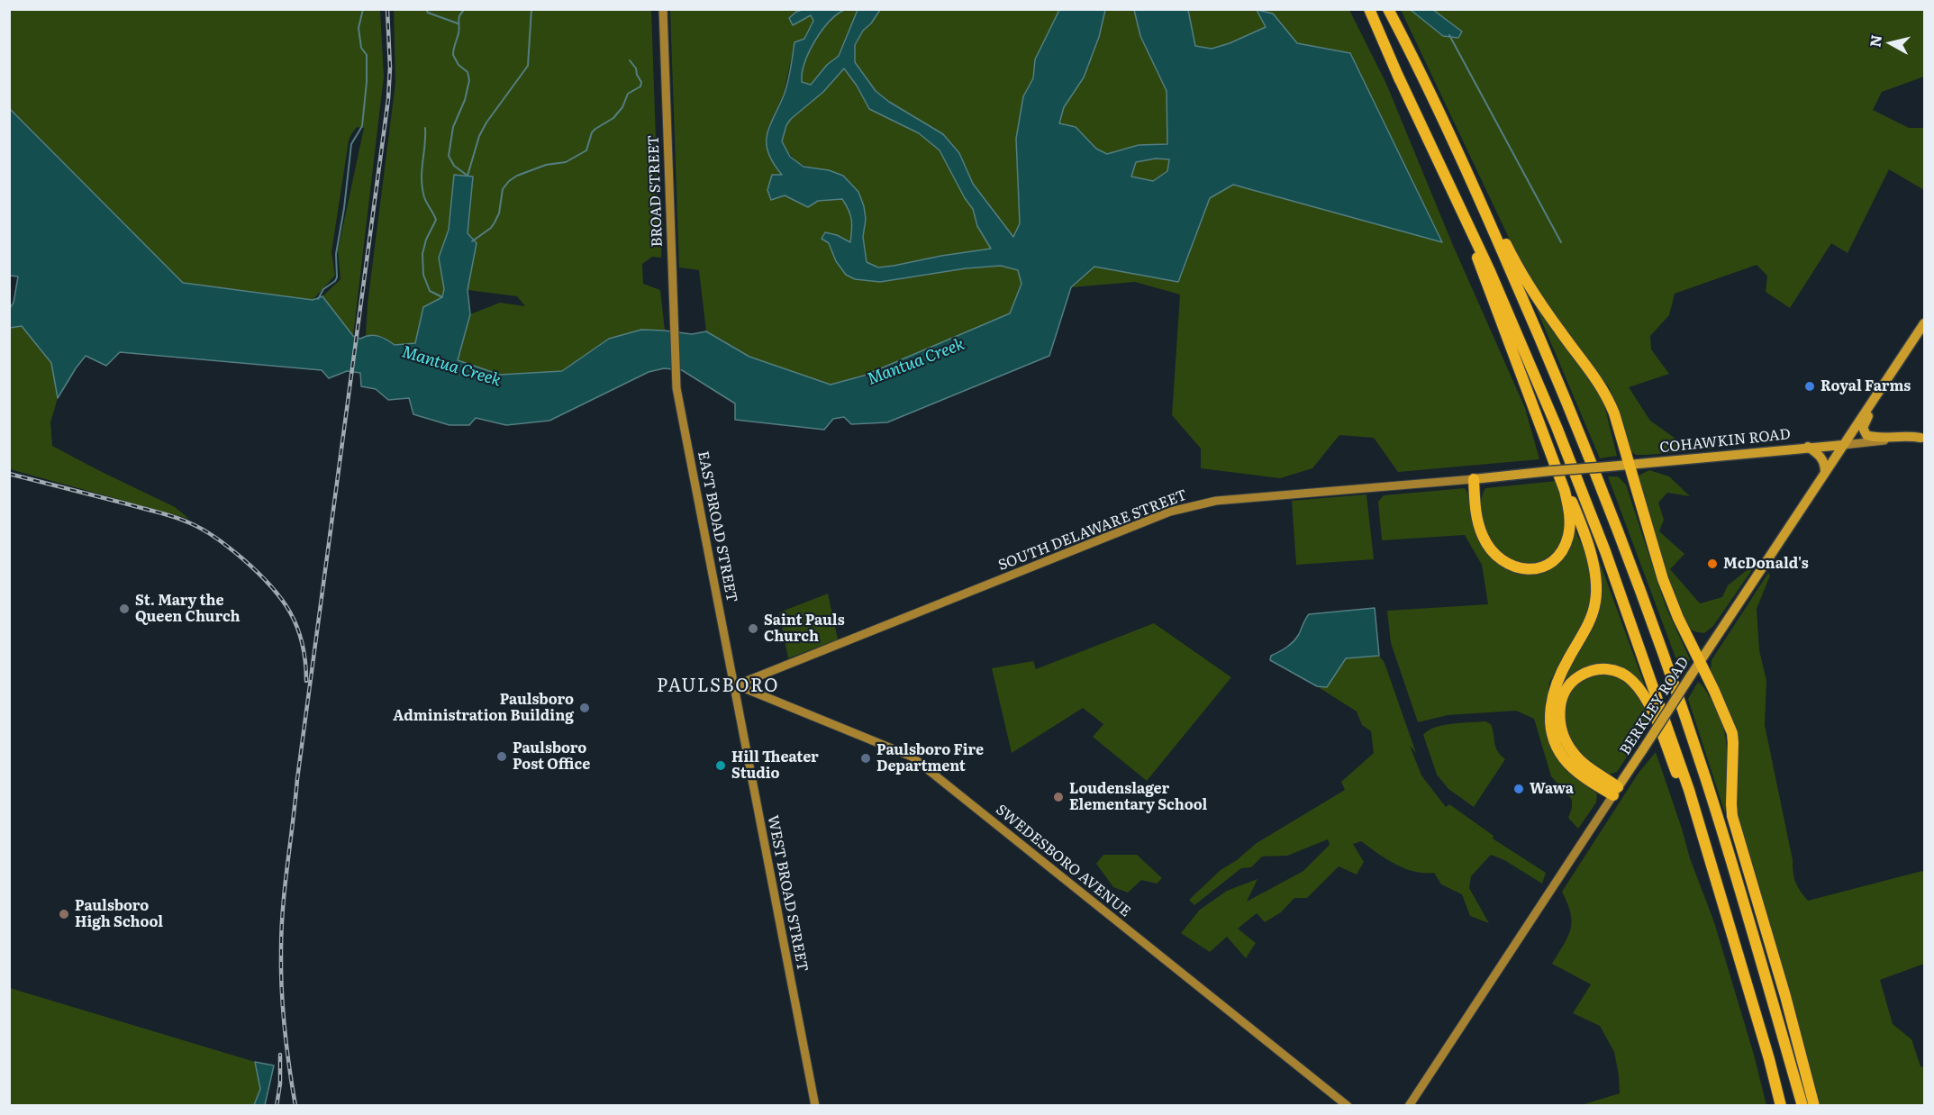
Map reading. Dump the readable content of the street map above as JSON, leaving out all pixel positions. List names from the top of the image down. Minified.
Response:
{"streets":{"main road":["BROAD STREET","COHAWKIN ROAD","EAST BROAD STREET","SOUTH DELAWARE STREET","BERKLEY ROAD","SWEDESBORO AVENUE","WEST BROAD STREET"]},"crossings":[["BROAD STREET","EAST BROAD STREET"],["COHAWKIN ROAD","SOUTH DELAWARE STREET"],["COHAWKIN ROAD","BERKLEY ROAD"],["EAST BROAD STREET","SOUTH DELAWARE STREET"],["EAST BROAD STREET","SWEDESBORO AVENUE"],["EAST BROAD STREET","WEST BROAD STREET"],["SOUTH DELAWARE STREET","SWEDESBORO AVENUE"],["SOUTH DELAWARE STREET","WEST BROAD STREET"],["SWEDESBORO AVENUE","WEST BROAD STREET"]],"districts":["PAULSBORO"],"water":["Mantua Creek"],"places":["Royal Farms","McDonald's","St. Mary the Queen Church","Saint Pauls Church","Paulsboro Administration Building","Paulsboro Post Office","Paulsboro Fire Department","Hill Theater Studio","Wawa","Loudenslager Elementary School","Paulsboro High School"],"north":"left"}
